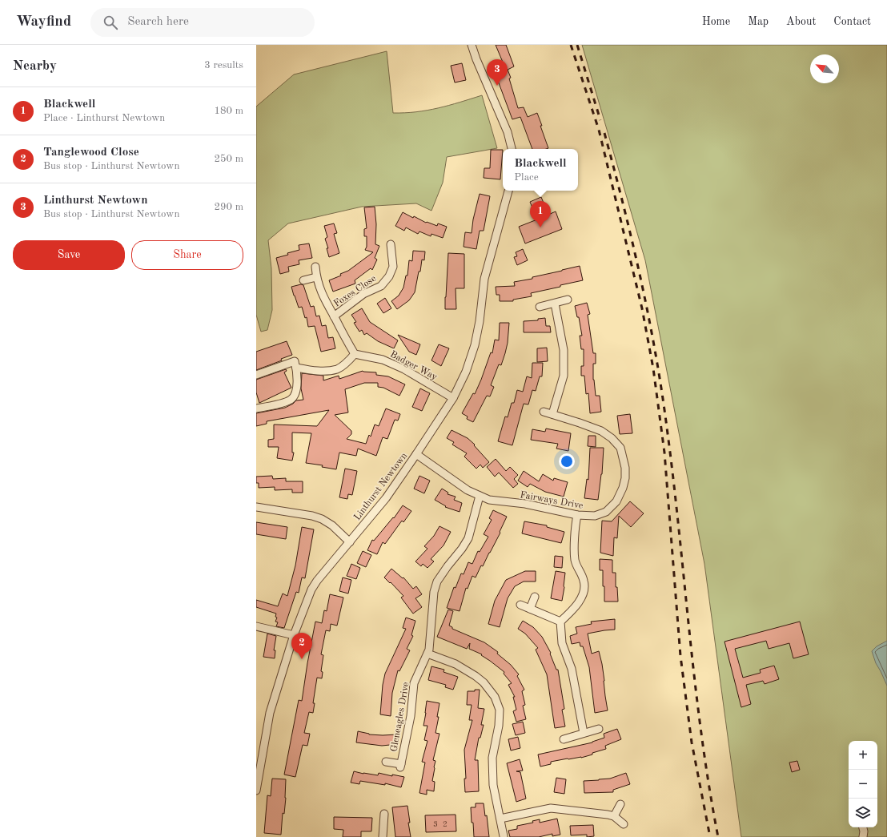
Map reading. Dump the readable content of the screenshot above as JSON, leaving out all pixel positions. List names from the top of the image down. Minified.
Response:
{"streets":{"street":["Foxes Close","Badger Way","Linthurst Newtown","Fairways Drive","Gleneagles Drive"]},"crossings":[["Badger Way","Linthurst Newtown"],["Linthurst Newtown","Fairways Drive"],["Fairways Drive","Gleneagles Drive"]],"house_numbers":["3","2"],"north":"top left","page":{"header":"Wayfind","search":"Search here","nav":["Home","Map","About","Contact"],"heading":["Nearby","3 results"],"pins":["3","1","2"],"list":[{"mark":"1","name":"Blackwell","note":"Place · Linthurst Newtown","value":"180 m"},{"mark":"2","name":"Tanglewood Close","note":"Bus stop · Linthurst Newtown","value":"250 m"},{"mark":"3","name":"Linthurst Newtown","note":"Bus stop · Linthurst Newtown","value":"290 m"}],"popup":["Blackwell","Place"],"buttons":["Save","Share"],"map_buttons":["+","−"]}}
